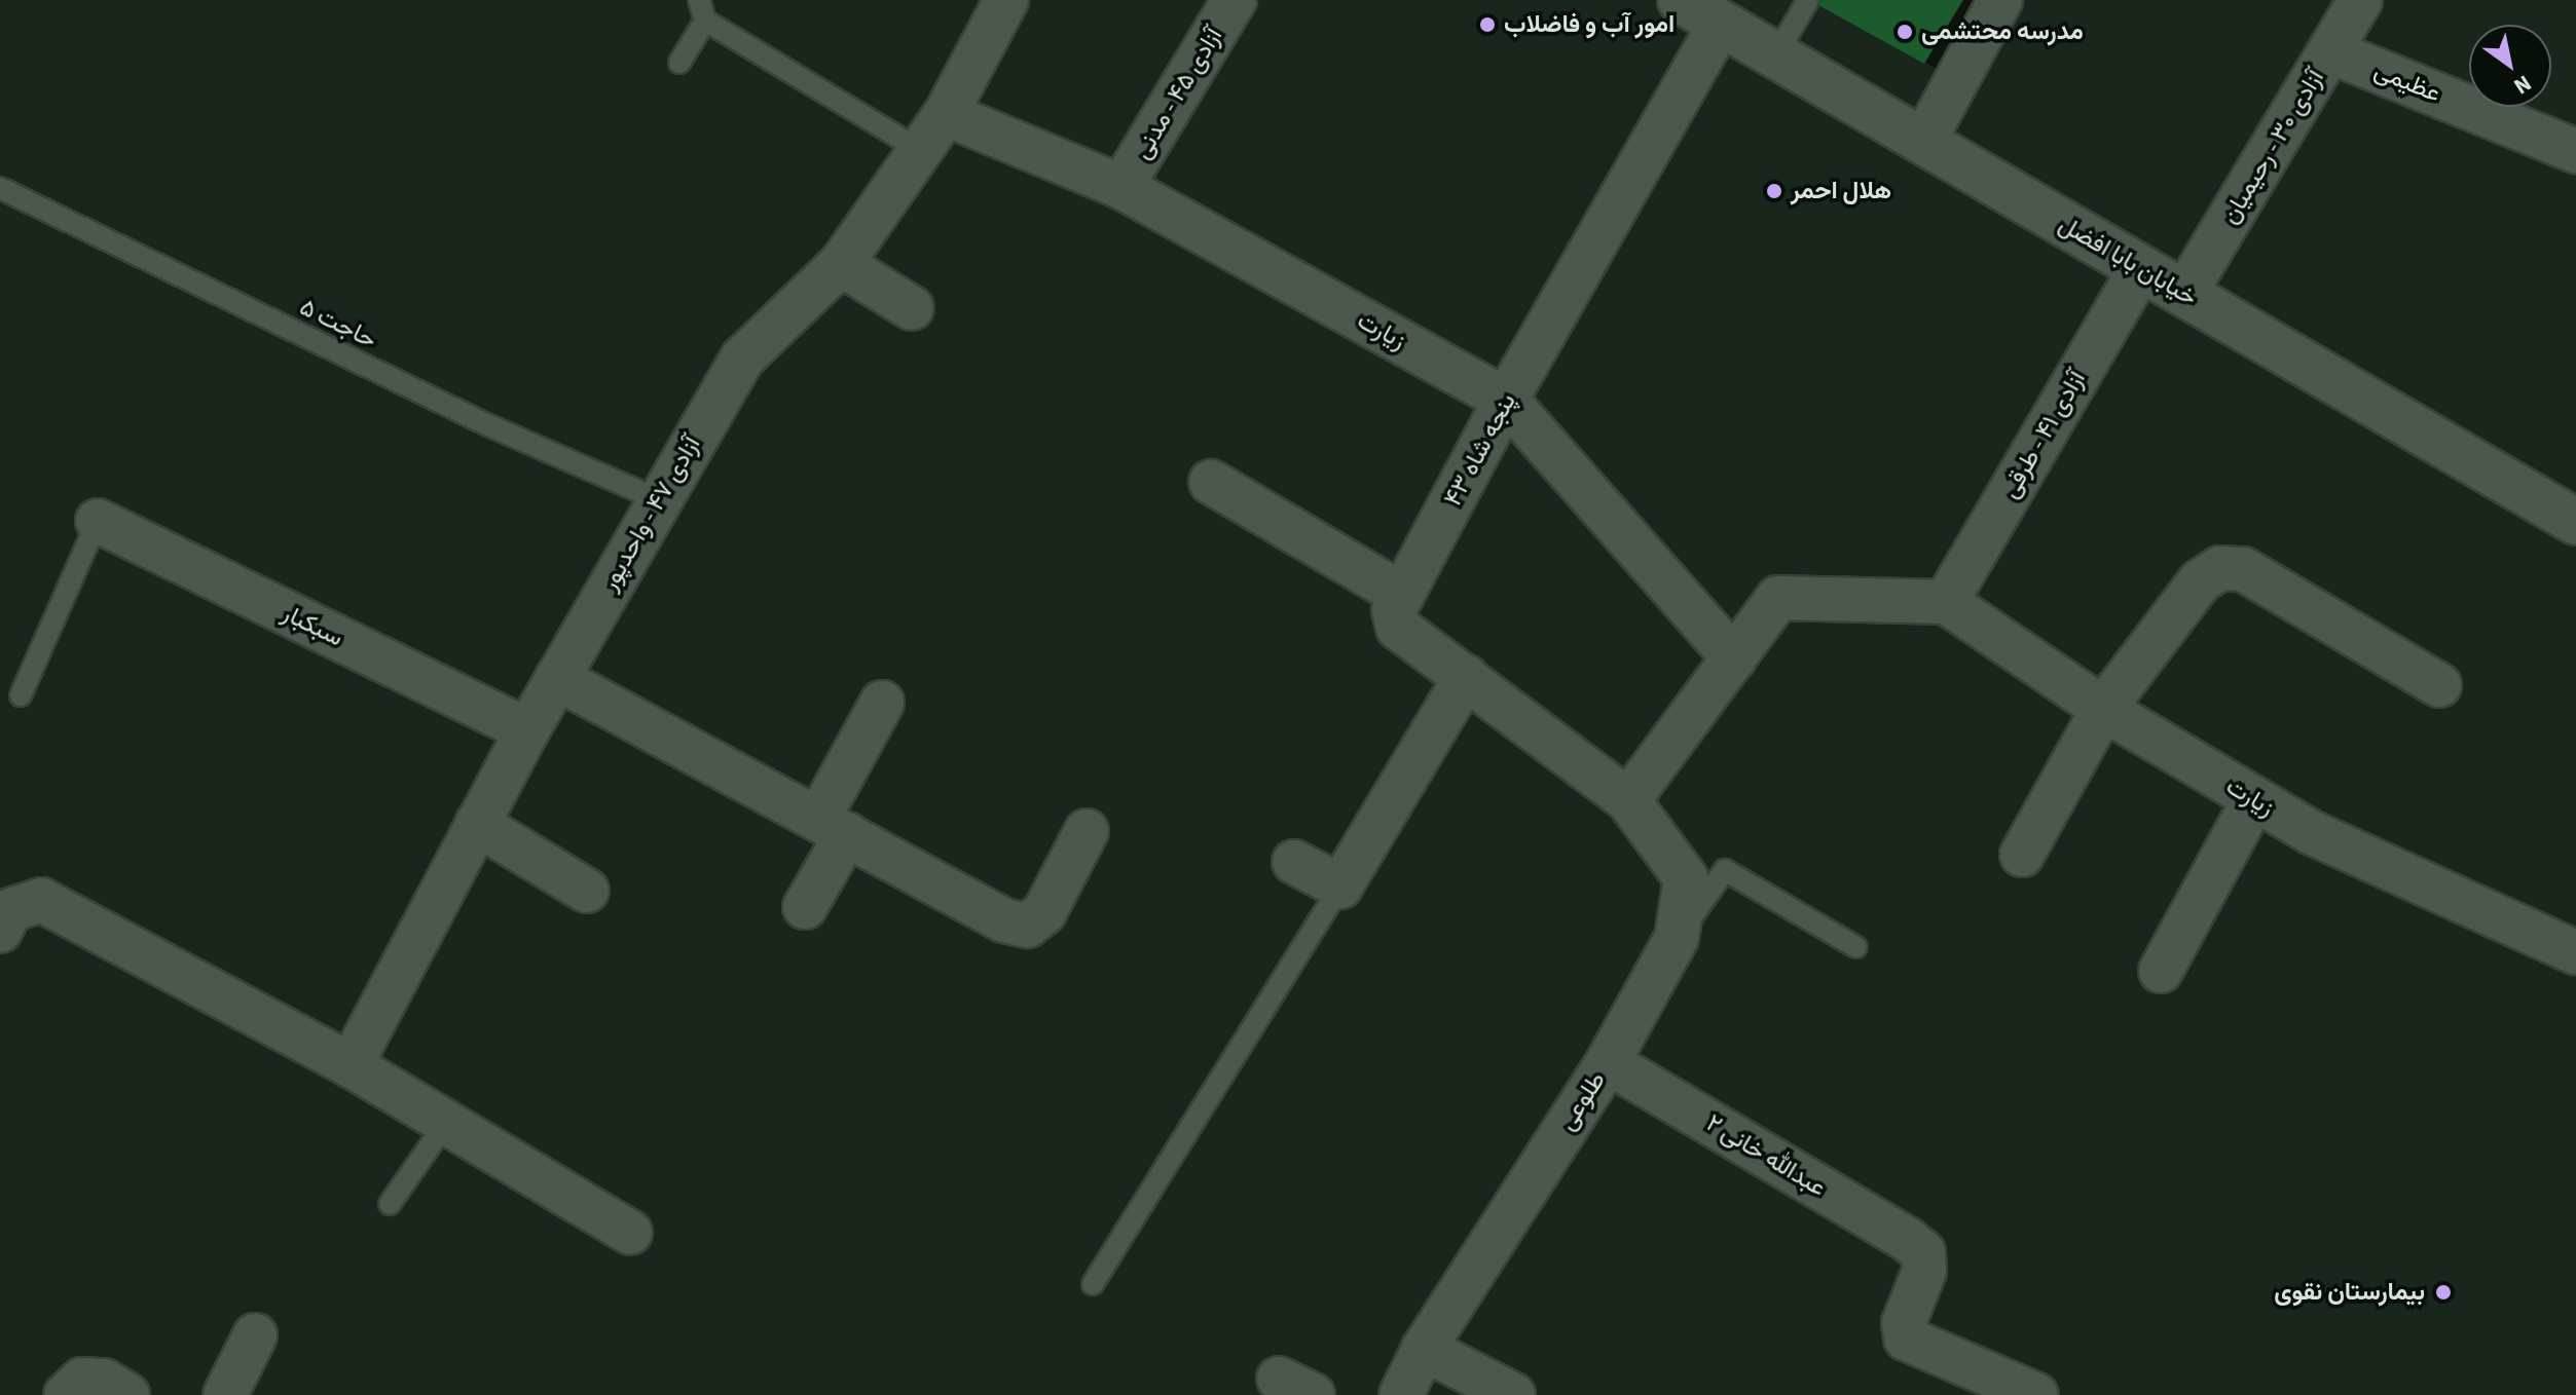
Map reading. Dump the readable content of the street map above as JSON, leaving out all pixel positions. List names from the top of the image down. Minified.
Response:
{"streets":{"main road":["خیابان بابا افضل"],"street":["عظیمی","آزادی ۴۵ - مدنی","آزادی ۳۰ - رحیمیان","زیارت","آزادی ۴۱ - طرقی","پنجه شاه ۴۳","آزادی ۴۷ - واحدپور","سبکبار","طلوعی","عبدالله خانی ۲"],"lane":["حاجت ۵"]},"crossings":[["عظیمی","آزادی ۳۰ - رحیمیان"],["آزادی ۴۵ - مدنی","زیارت"],["آزادی ۳۰ - رحیمیان","خیابان بابا افضل"],["خیابان بابا افضل","آزادی ۴۱ - طرقی"],["خیابان بابا افضل","پنجه شاه ۴۳"],["حاجت ۵","آزادی ۴۷ - واحدپور"],["زیارت","آزادی ۴۱ - طرقی"],["زیارت","پنجه شاه ۴۳"],["زیارت","آزادی ۴۷ - واحدپور"],["پنجه شاه ۴۳","طلوعی"],["آزادی ۴۷ - واحدپور","سبکبار"],["طلوعی","عبدالله خانی ۲"]],"places":["امور آب و فاضلاب","مدرسه محتشمی","هلال احمر","بیمارستان نقوی"],"north":"bottom right"}
